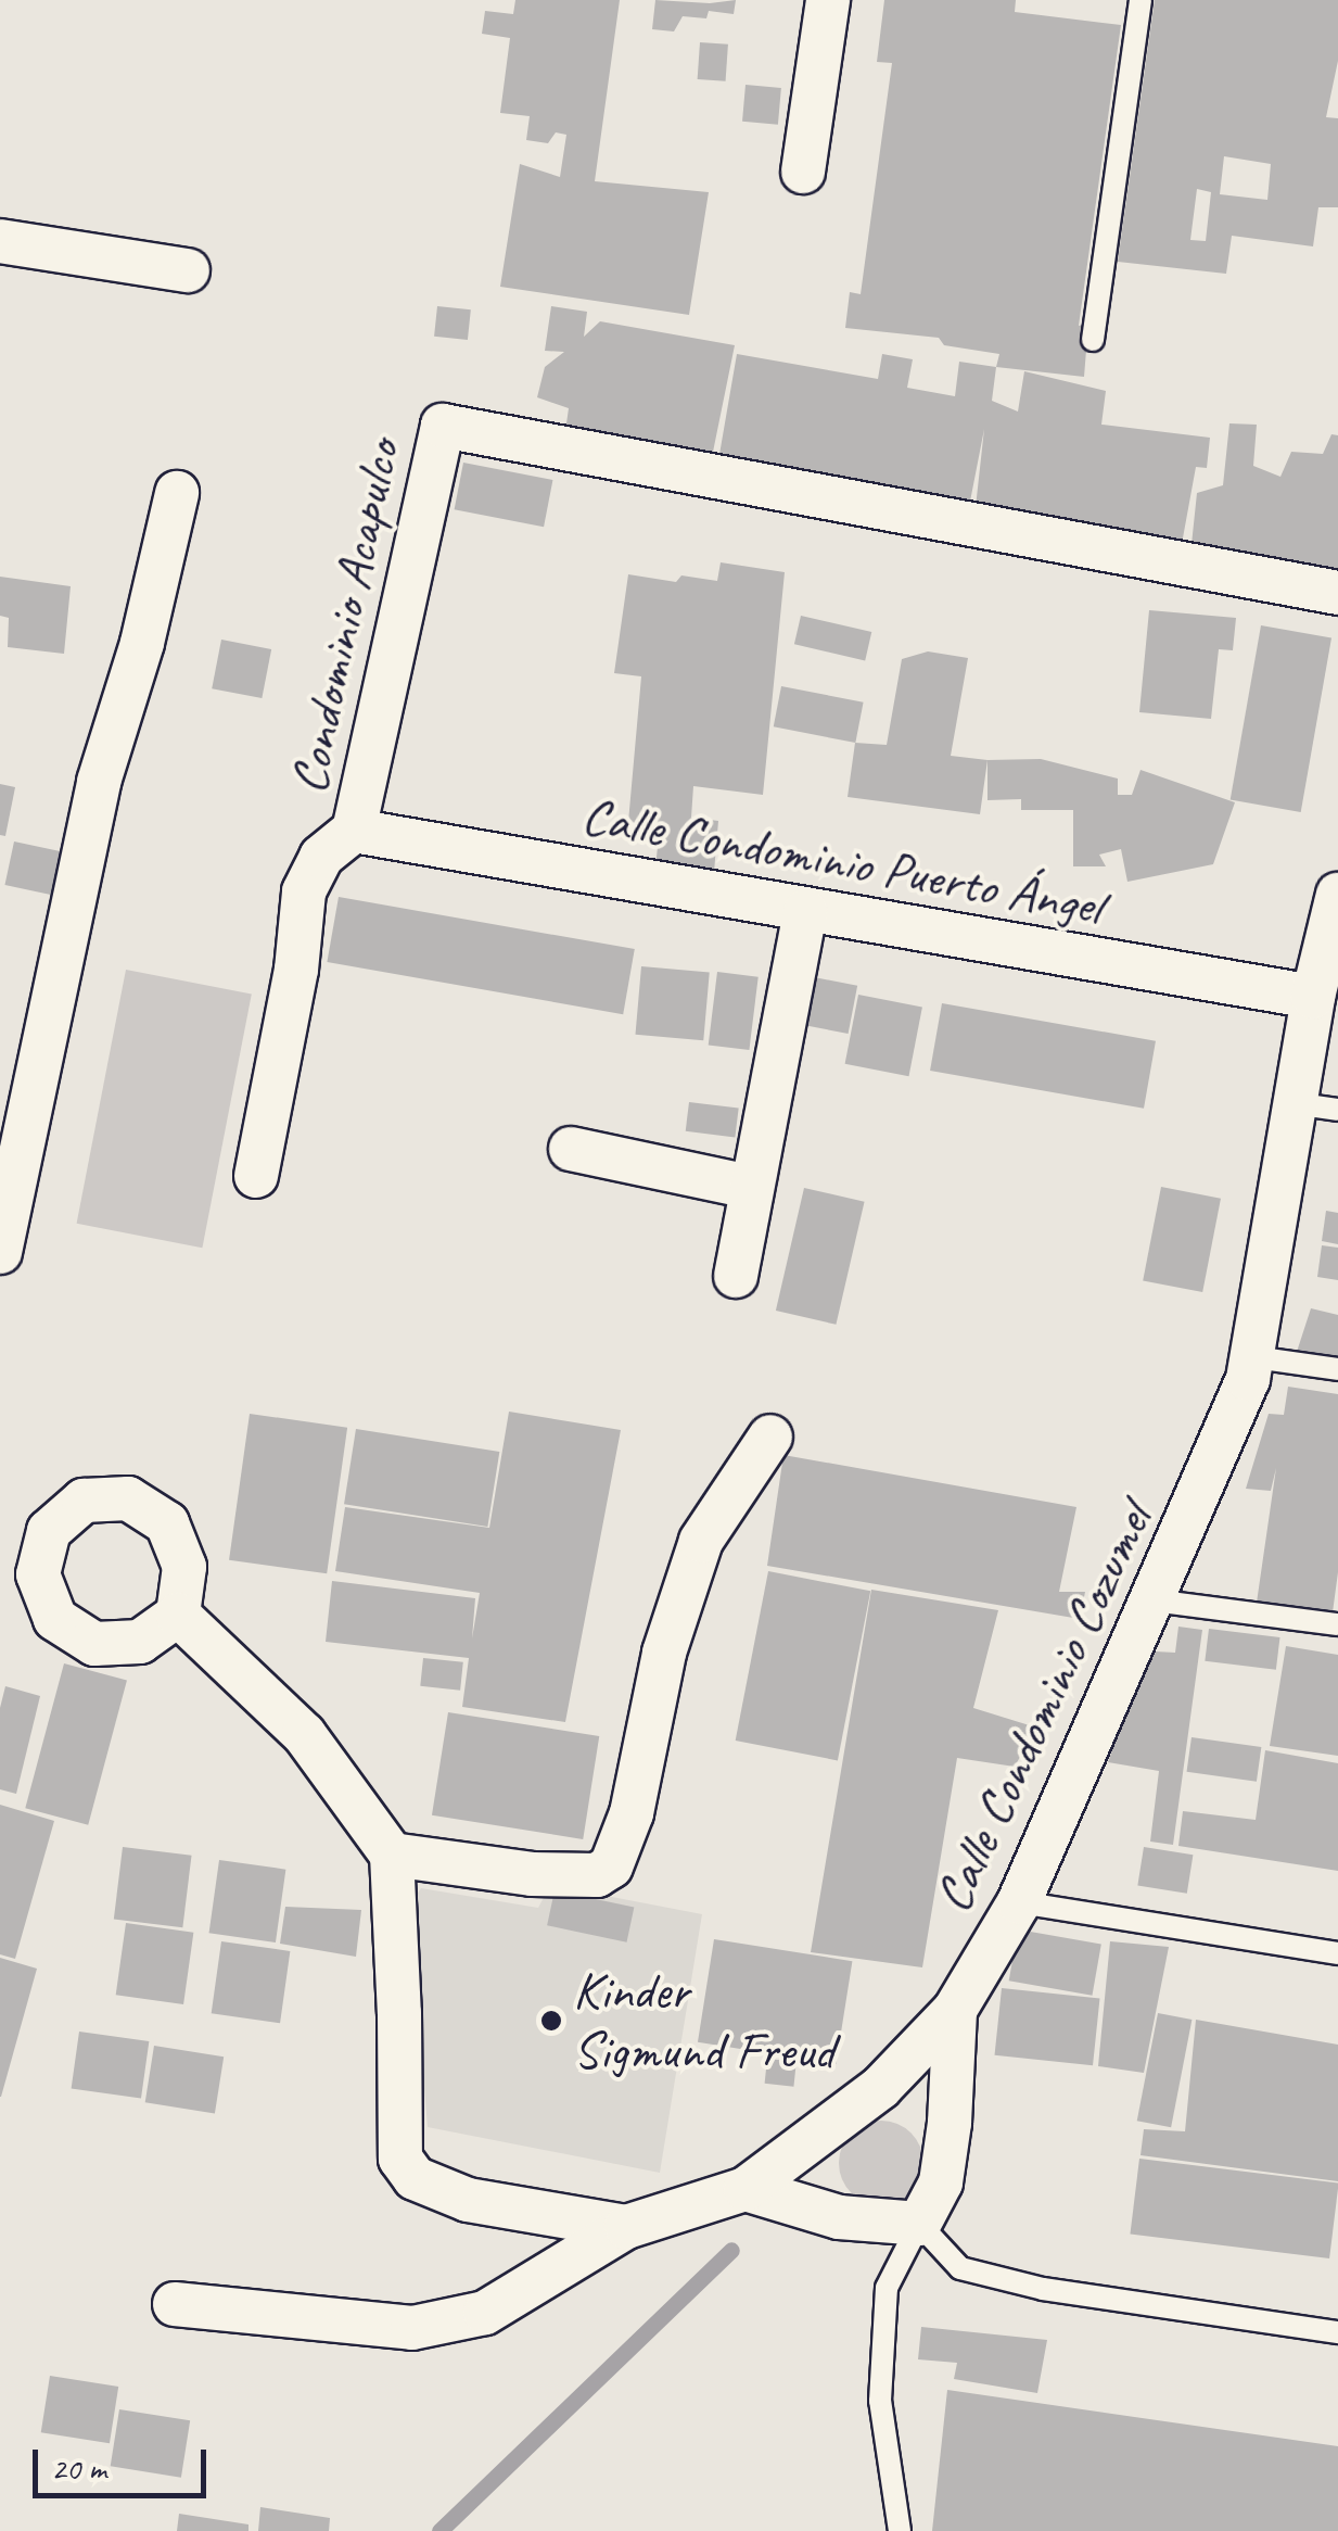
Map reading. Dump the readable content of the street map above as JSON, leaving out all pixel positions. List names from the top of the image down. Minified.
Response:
{"streets":{"street":["Condominio Acapulco","Calle Condominio Puerto Ángel","Calle Condominio Cozumel"]},"crossings":[["Condominio Acapulco","Calle Condominio Puerto Ángel"],["Calle Condominio Puerto Ángel","Calle Condominio Cozumel"]],"places":["Kinder Sigmund Freud"],"scale_bar":"20 m"}
